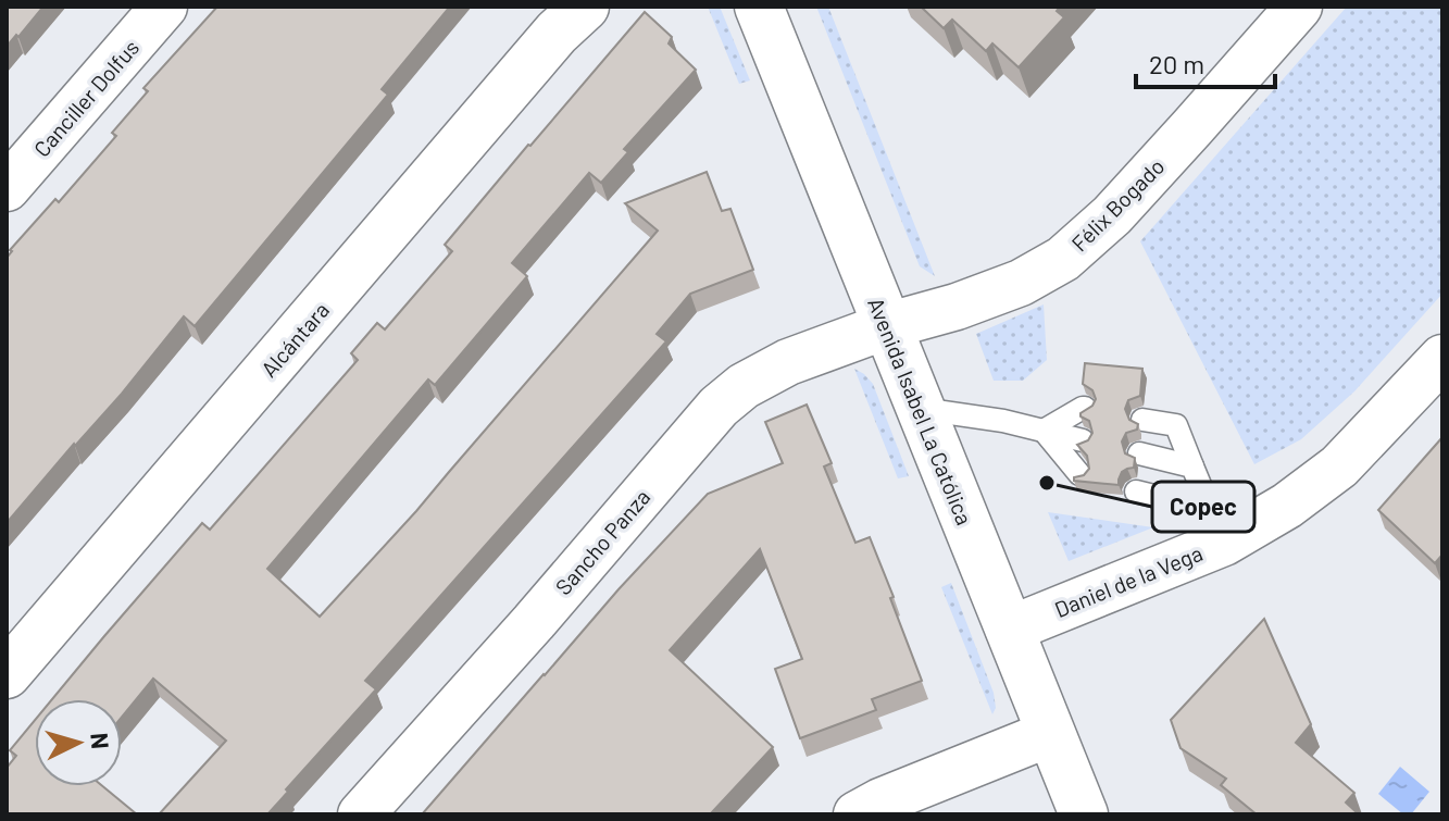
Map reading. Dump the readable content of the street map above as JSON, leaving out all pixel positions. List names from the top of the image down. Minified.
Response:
{"streets":{"main road":["Alcántara","Avenida Isabel La Católica"],"street":["Canciller Dolfus","Félix Bogado","Sancho Panza","Daniel de la Vega"]},"crossings":[["Félix Bogado","Avenida Isabel La Católica"],["Félix Bogado","Sancho Panza"],["Avenida Isabel La Católica","Sancho Panza"],["Avenida Isabel La Católica","Daniel de la Vega"]],"places":["Copec"],"scale_bar":"20 m","north":"right"}
